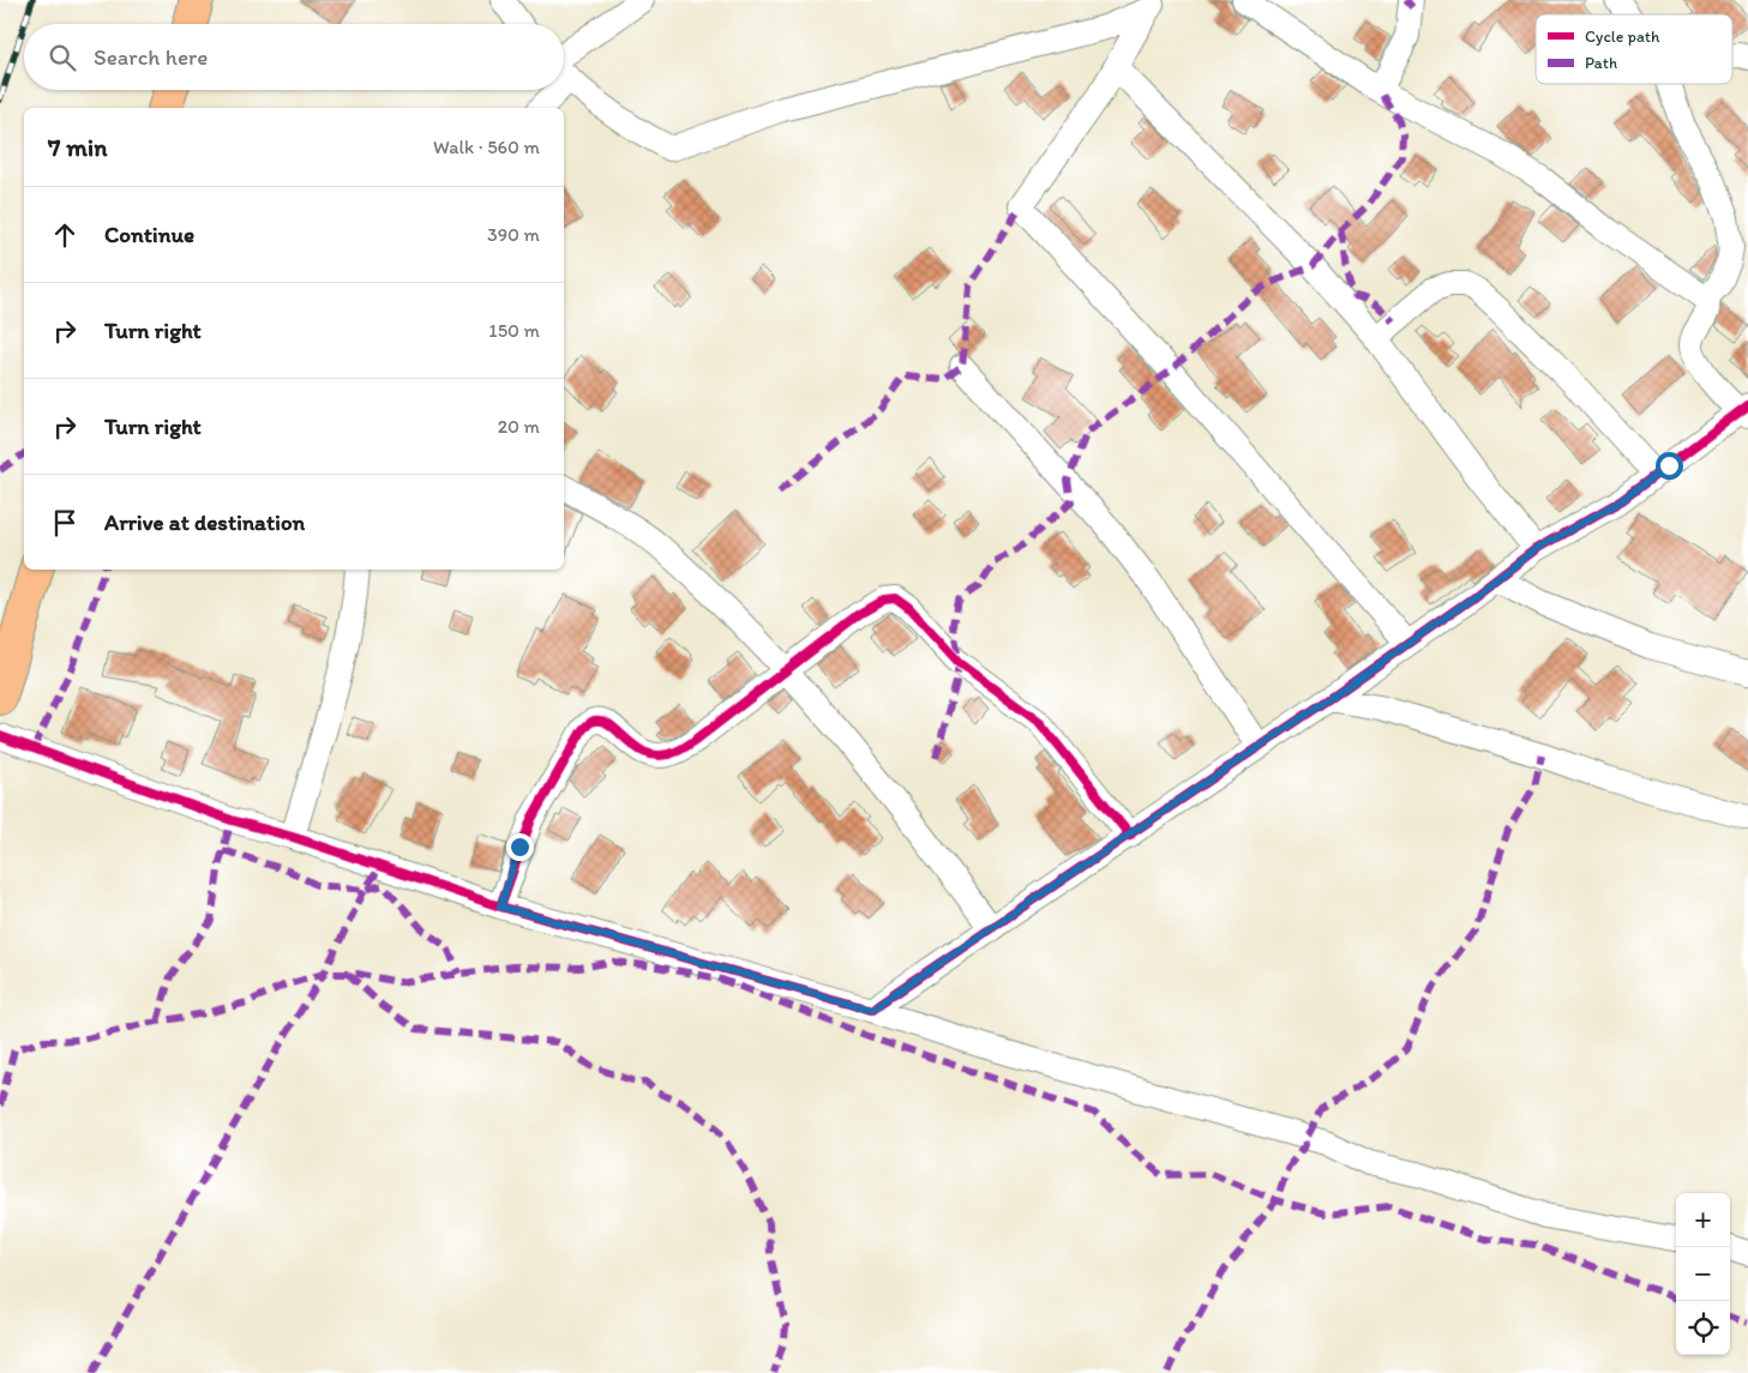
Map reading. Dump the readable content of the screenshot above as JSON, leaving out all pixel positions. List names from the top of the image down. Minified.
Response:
{"legend":["Cycle path","Path"],"page":{"search":"Search here","heading":["7 min","Walk · 560 m"],"list":[["Continue","390 m"],["Turn right","150 m"],["Turn right","20 m"],"Arrive at destination"],"map_buttons":["+","−"]}}
